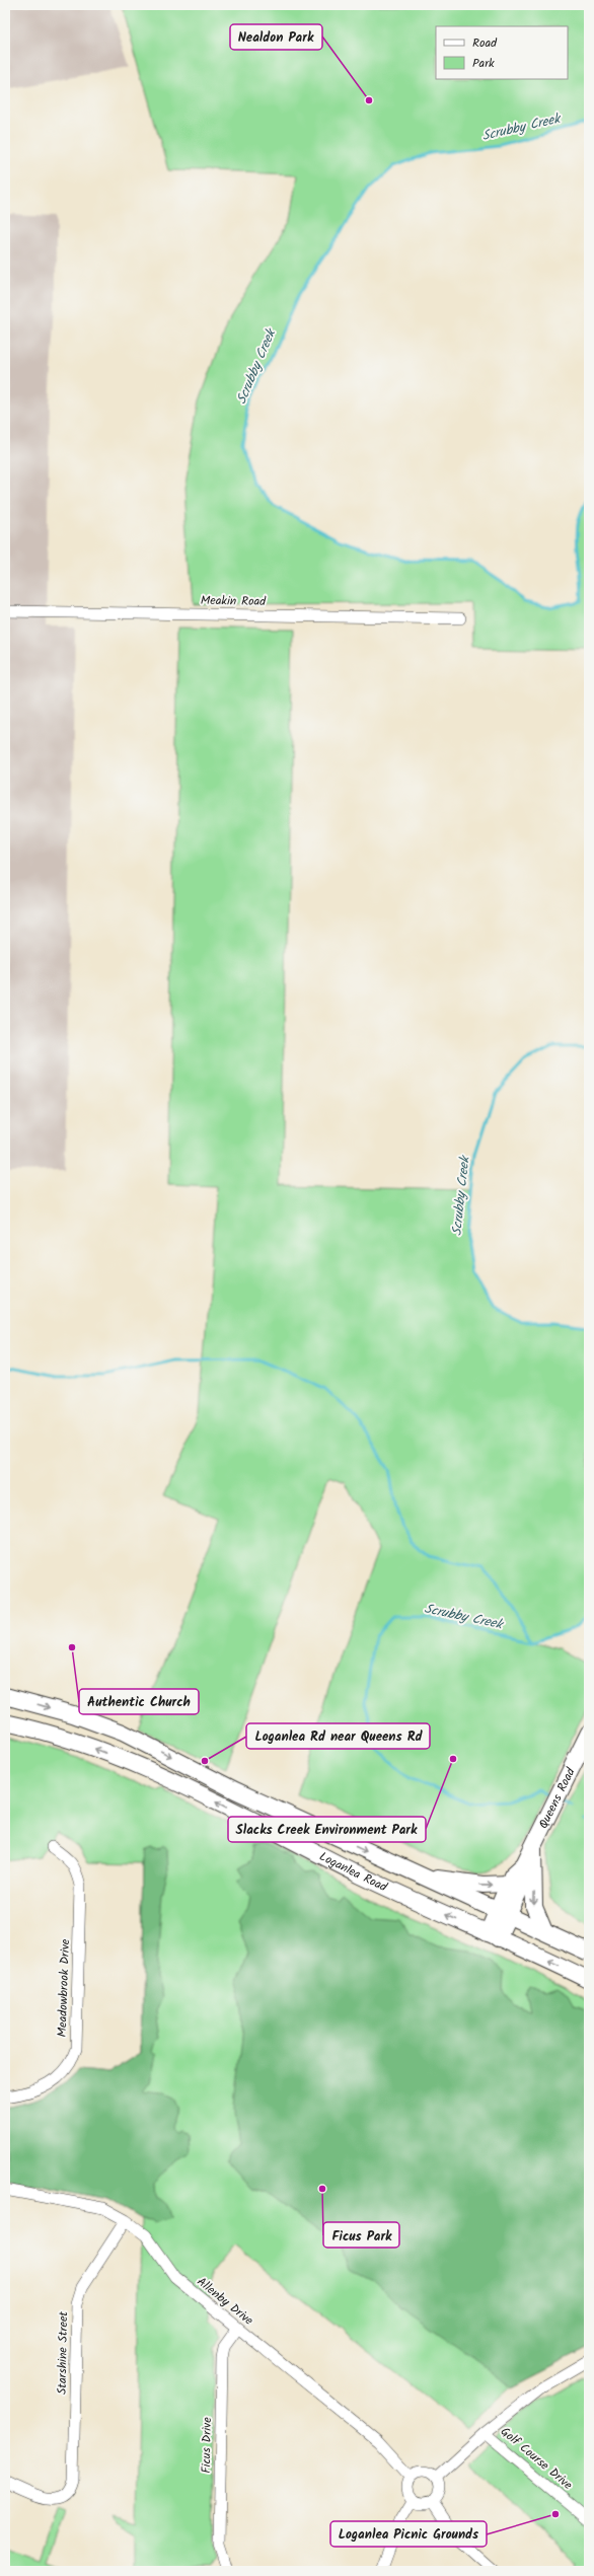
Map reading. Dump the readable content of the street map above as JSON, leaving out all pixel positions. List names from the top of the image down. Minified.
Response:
{"streets":{"main road":["Queens Road","Loganlea Road"],"street":["Meakin Road","Meadowbrook Drive","Allenby Drive","Starshine Street","Ficus Drive","Golf Course Drive"]},"crossings":[["Queens Road","Loganlea Road"],["Allenby Drive","Starshine Street"],["Allenby Drive","Ficus Drive"],["Allenby Drive","Golf Course Drive"]],"water":["Scrubby Creek"],"places":["Nealdon Park","Authentic Church","Slacks Creek Environment Park","Loganlea Rd near Queens Rd","Ficus Park","Loganlea Picnic Grounds"],"legend":["Road","Park"]}
